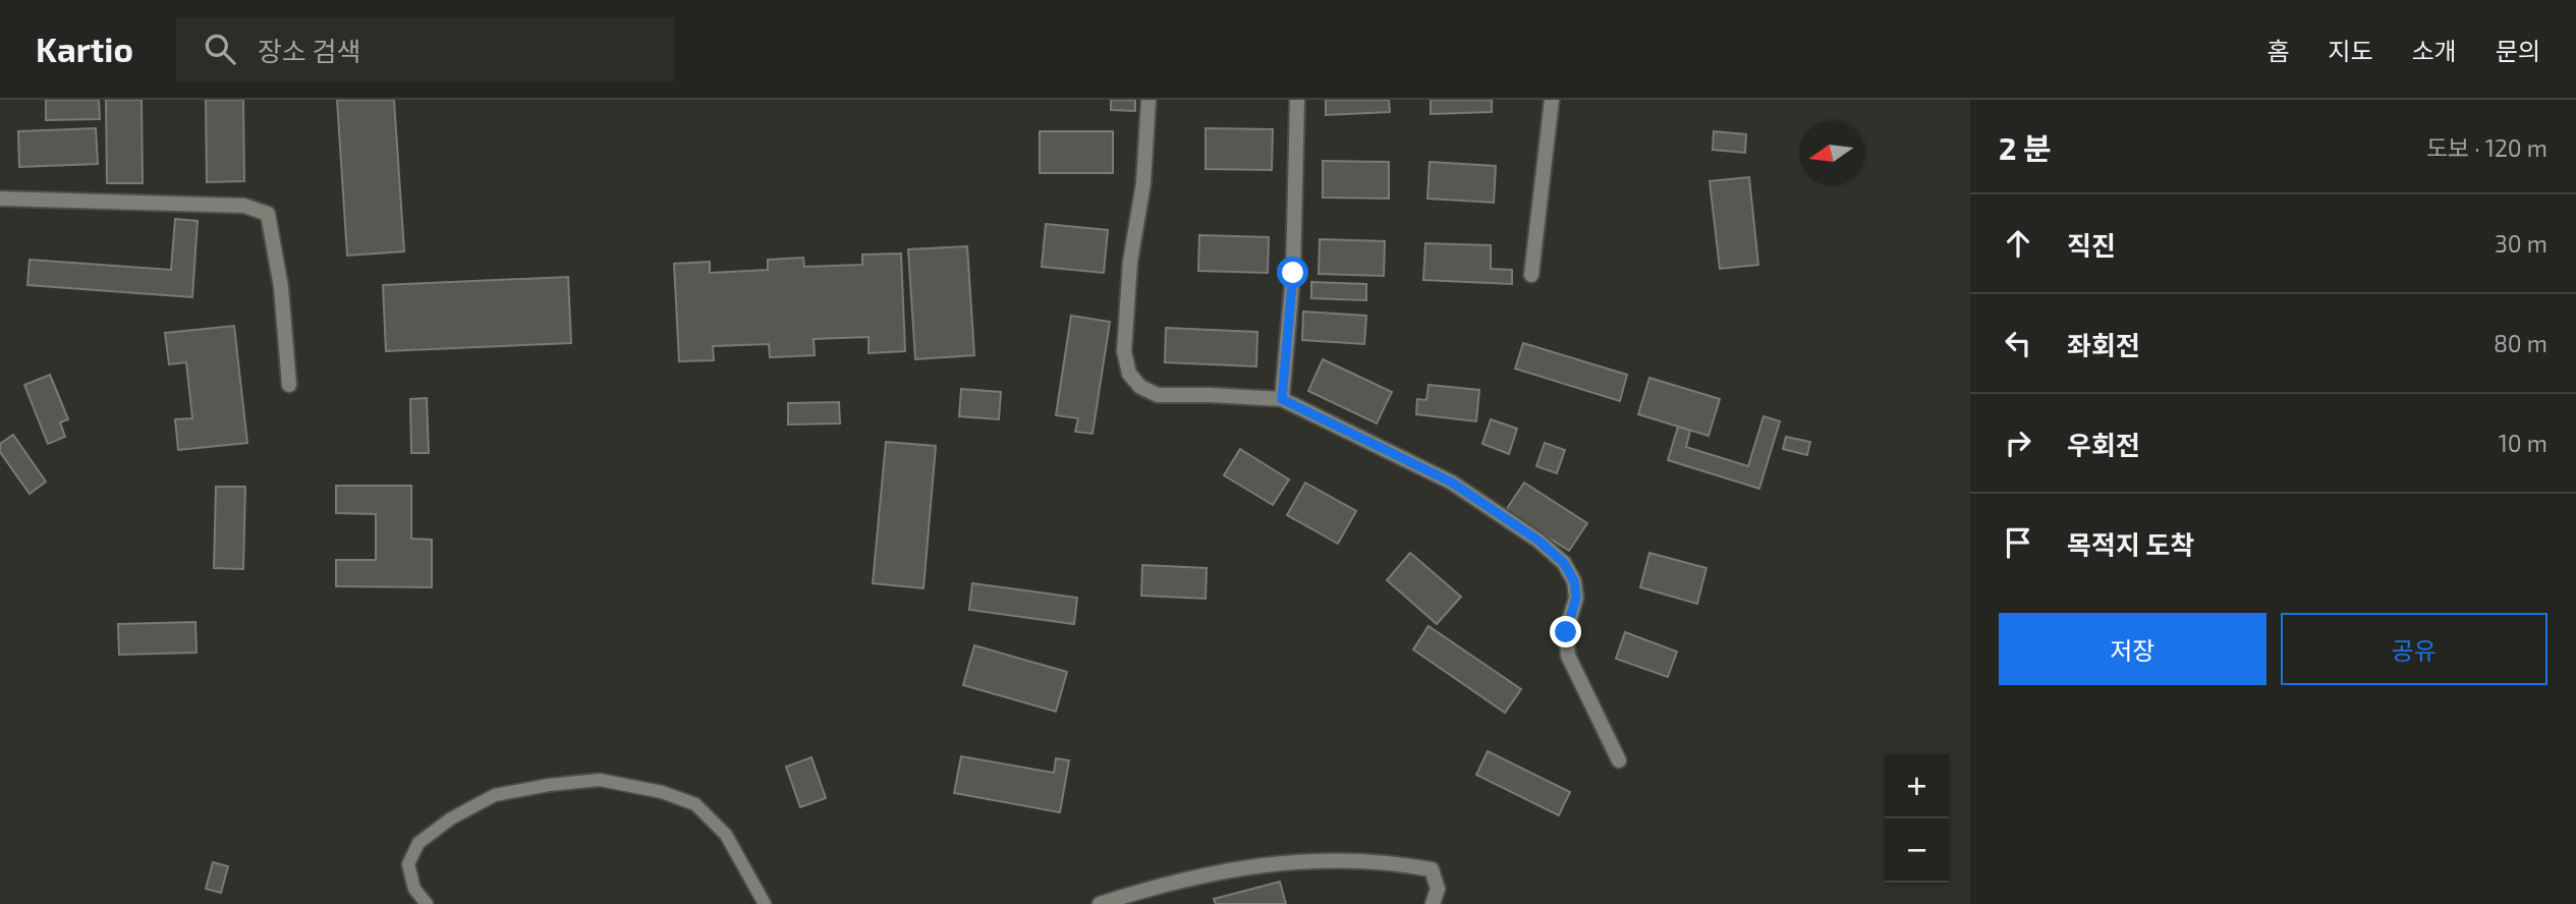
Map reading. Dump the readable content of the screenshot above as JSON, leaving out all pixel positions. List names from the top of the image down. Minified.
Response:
{"north":"left","page":{"header":"Kartio","search":"장소 검색","nav":["홈","지도","소개","문의"],"heading":["2 분","도보 · 120 m"],"list":[["직진","30 m"],["좌회전","80 m"],["우회전","10 m"],"목적지 도착"],"buttons":["저장","공유"],"map_buttons":["+","−"]}}
